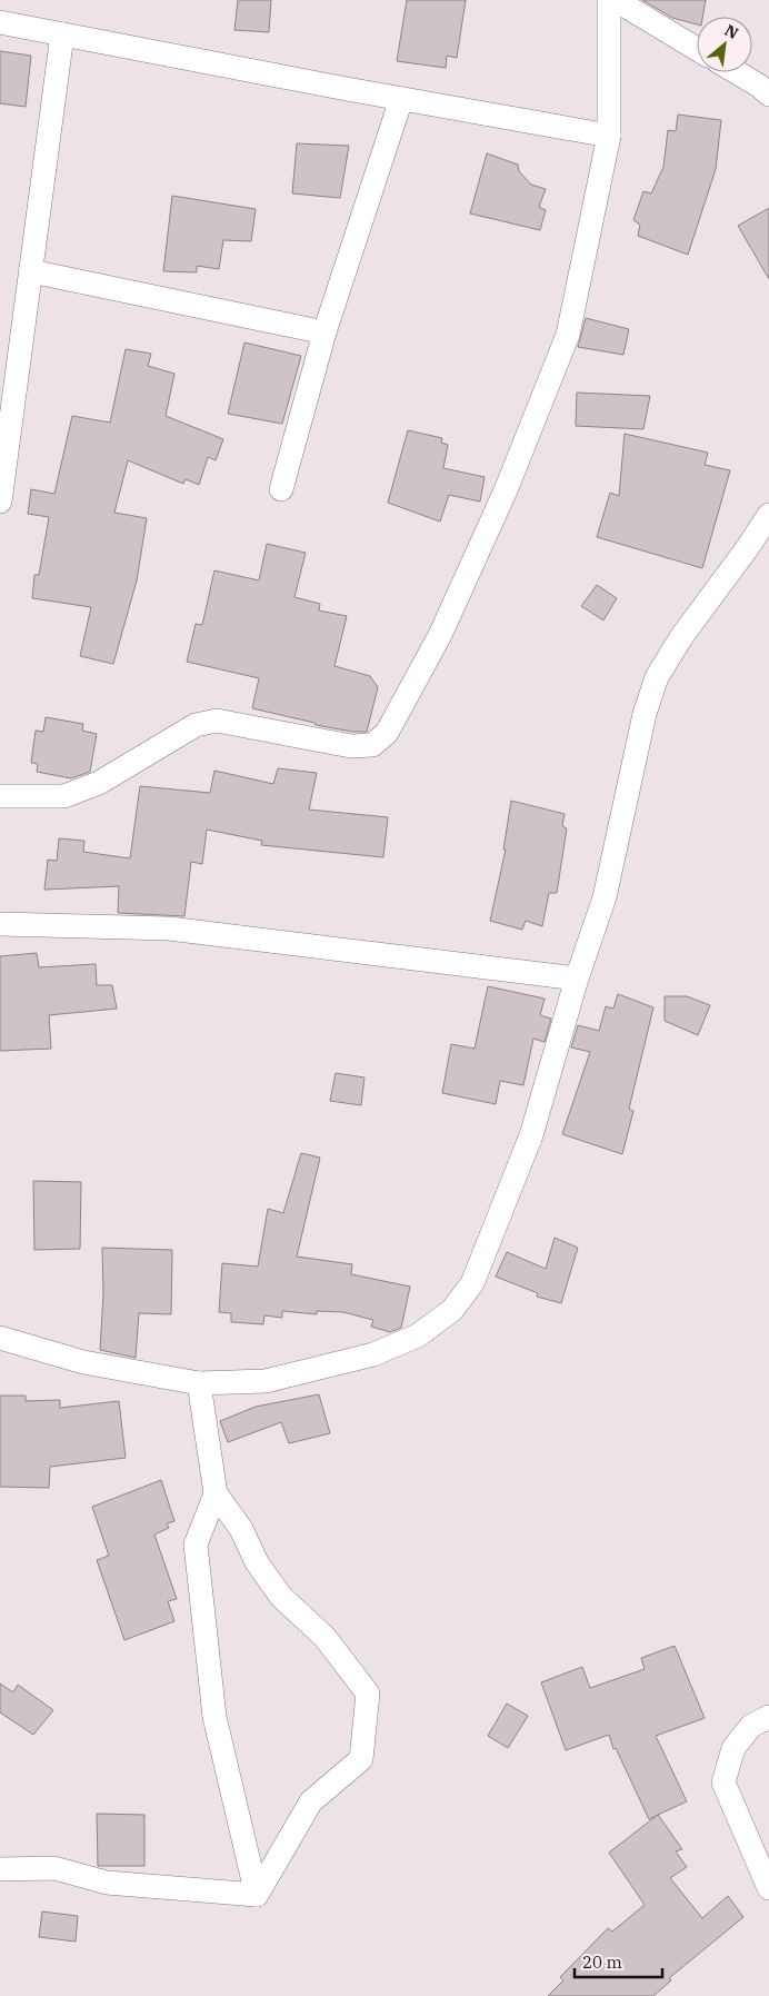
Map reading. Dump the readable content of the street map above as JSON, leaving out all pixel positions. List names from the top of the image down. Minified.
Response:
{"scale_bar":"20 m","north":"top right"}
